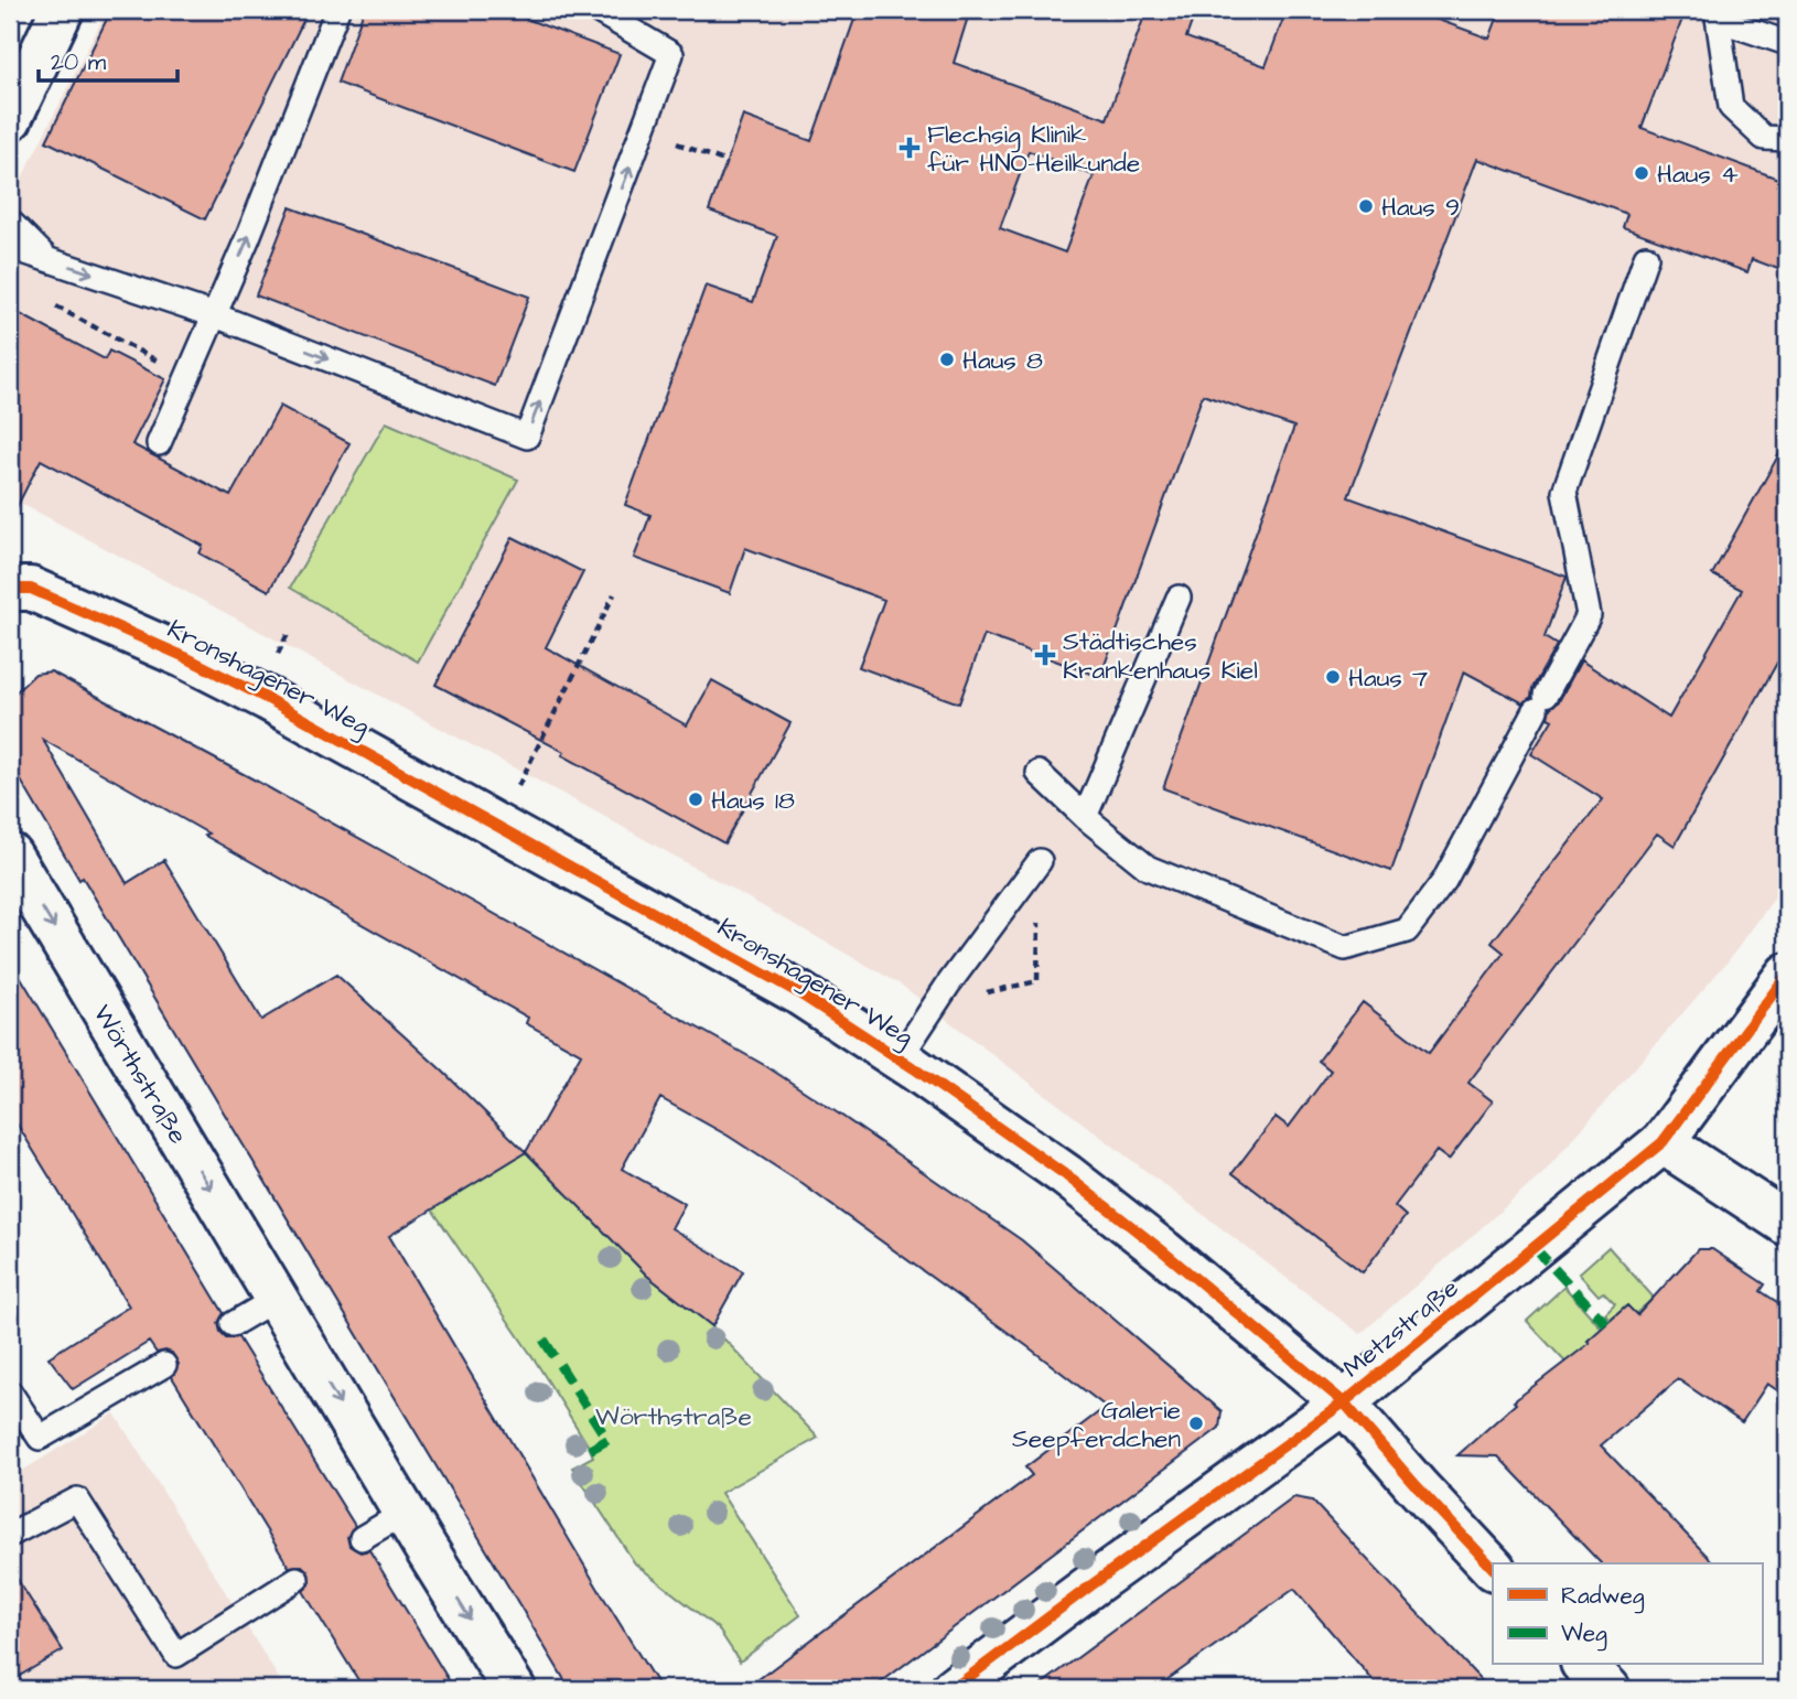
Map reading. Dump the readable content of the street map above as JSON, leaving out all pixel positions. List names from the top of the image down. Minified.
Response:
{"streets":{"street":["Kronshagener Weg","Wörthstraße","Metzstraße"]},"crossings":[["Kronshagener Weg","Metzstraße"]],"one_way":["Wörthstraße"],"parks":["Wörthstraße"],"places":{"health":["Flechsig Klinik für HNO-Heilkunde","Städtisches Krankenhaus Kiel"],"other":["Haus 4","Haus 9","Haus 8","Haus 7","Haus 18","Galerie Seepferdchen"]},"legend":["Radweg","Weg"],"scale_bar":"20 m"}
